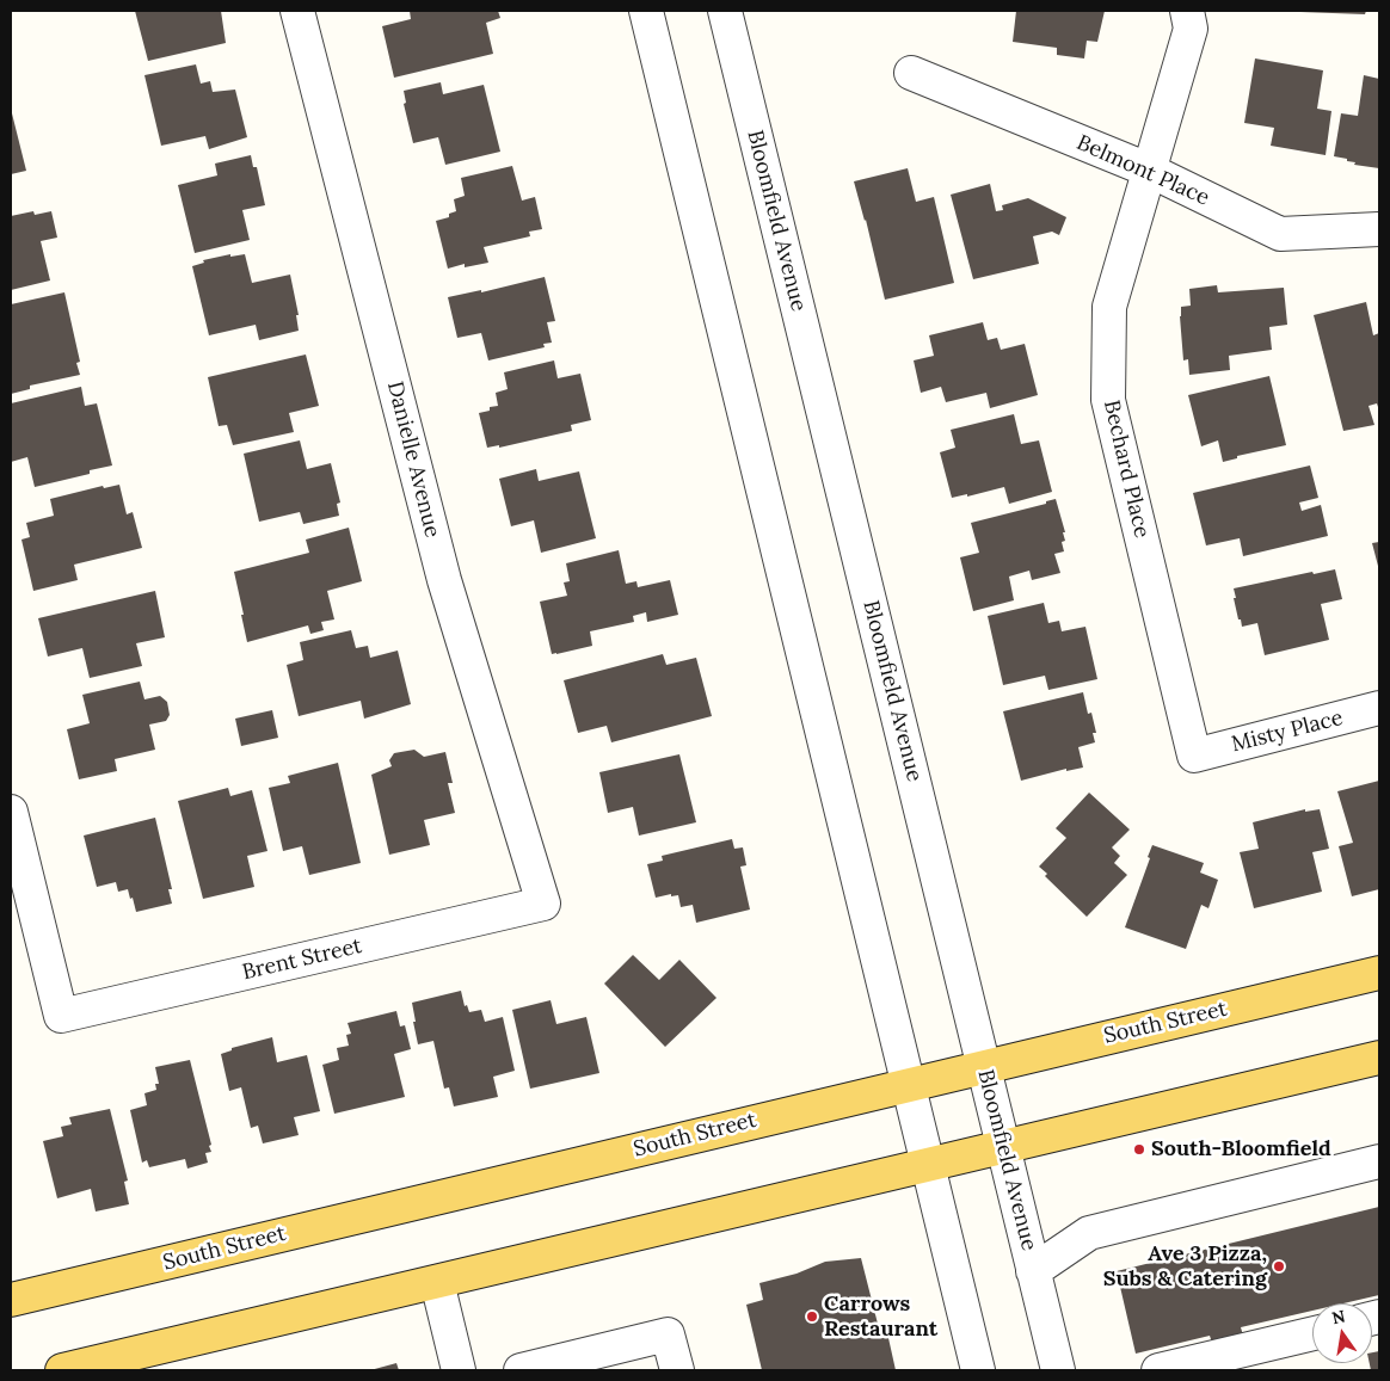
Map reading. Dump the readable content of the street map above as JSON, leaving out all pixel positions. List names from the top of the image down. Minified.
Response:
{"streets":{"main road":["South Street"],"street":["Belmont Place","Bloomfield Avenue","Danielle Avenue","Bechard Place","Misty Place","Brent Street"]},"crossings":[["Belmont Place","Bechard Place"],["Bloomfield Avenue","South Street"],["Danielle Avenue","Brent Street"],["Bechard Place","Misty Place"]],"places":["South-Bloomfield","Ave 3 Pizza, Subs & Catering","Carrows Restaurant"],"north":"top"}
